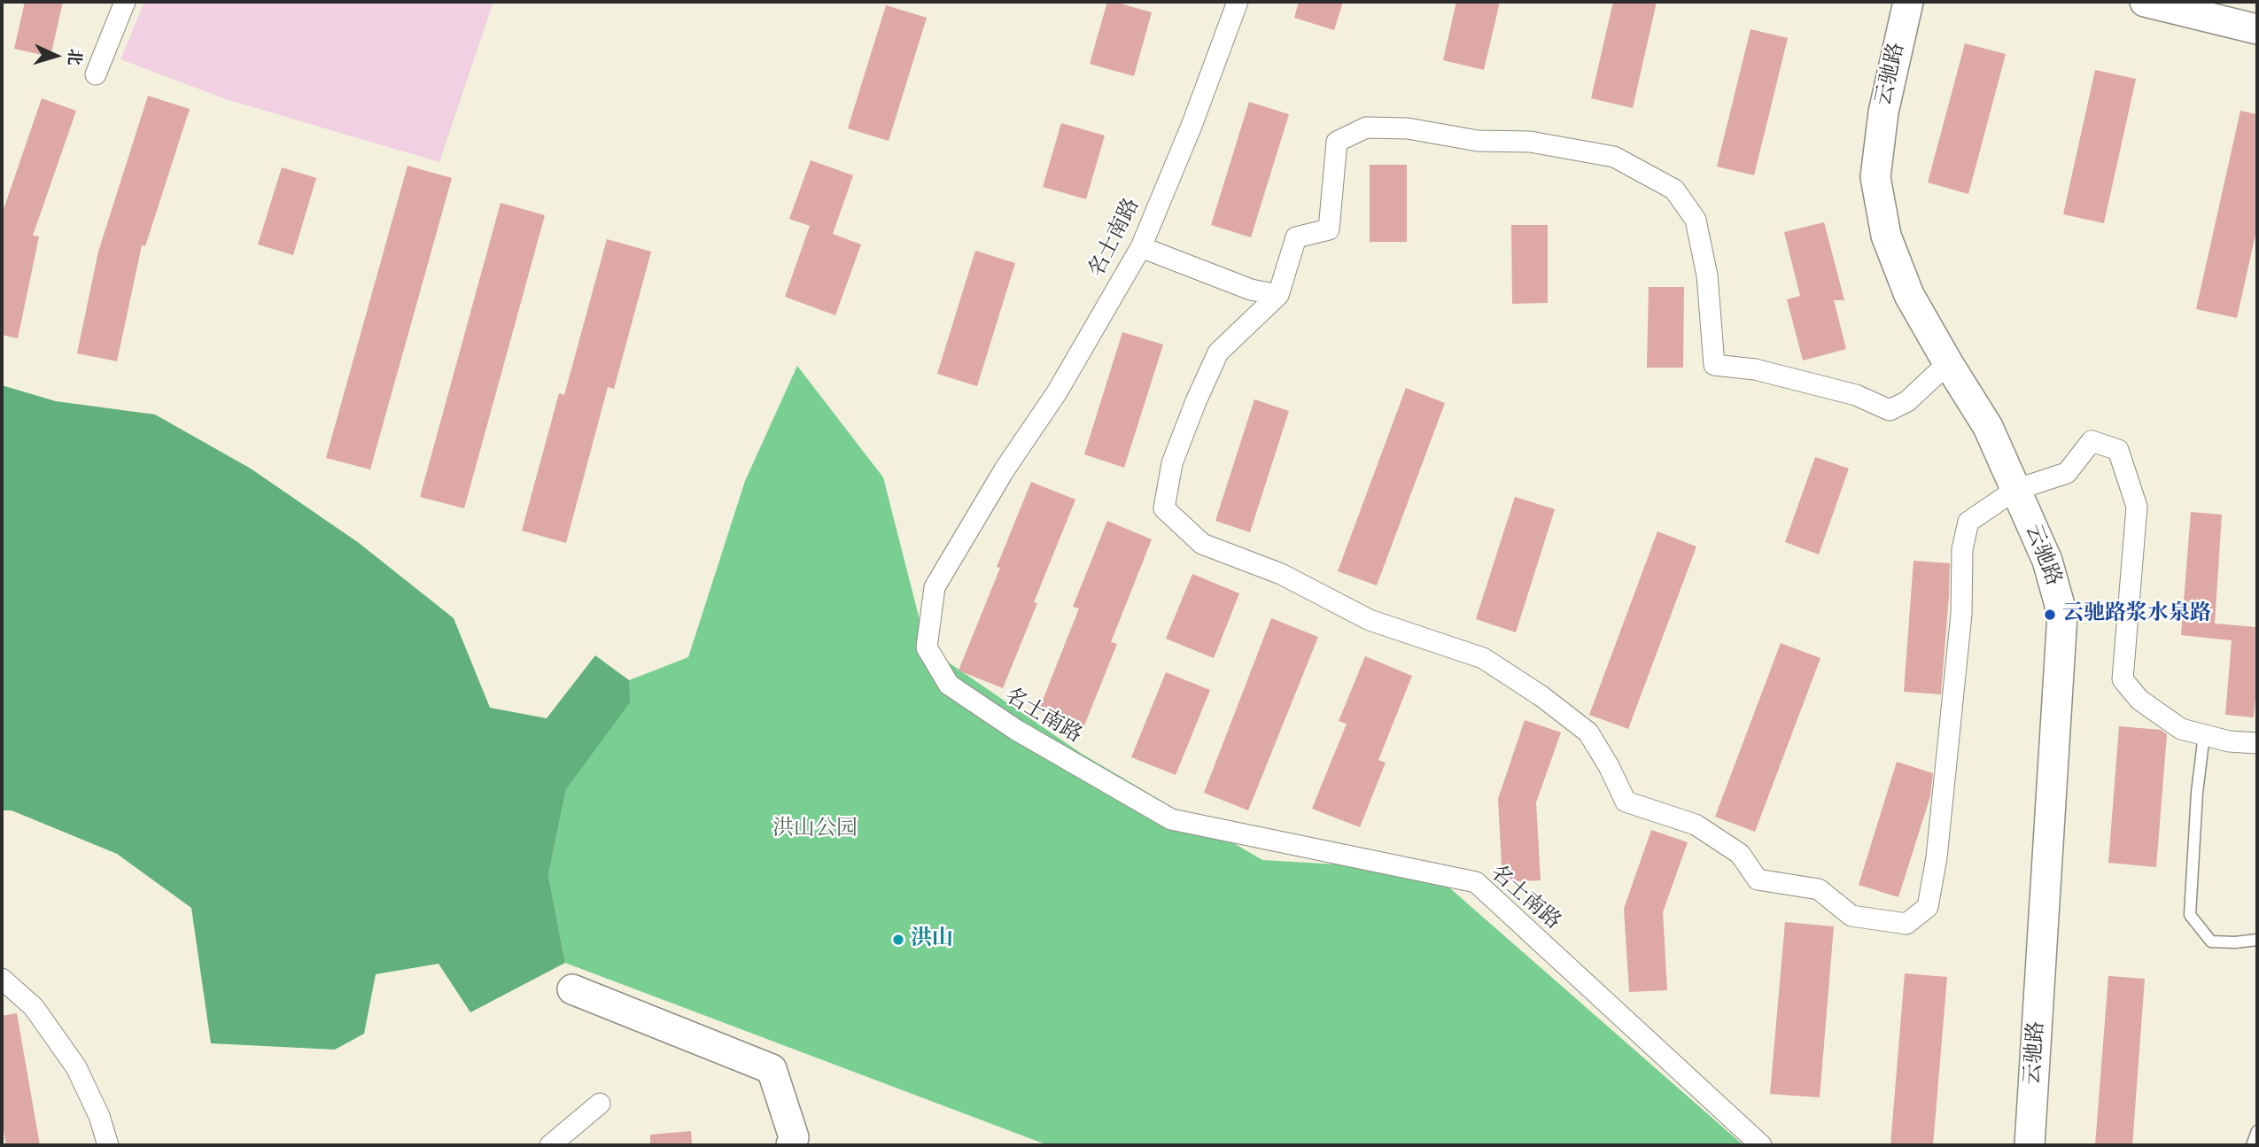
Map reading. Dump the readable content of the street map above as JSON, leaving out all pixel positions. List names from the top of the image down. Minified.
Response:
{"streets":{"street":["云驰路","名士南路"]},"parks":["洪山公园"],"places":["云驰路浆水泉路","洪山"],"north":"right"}
